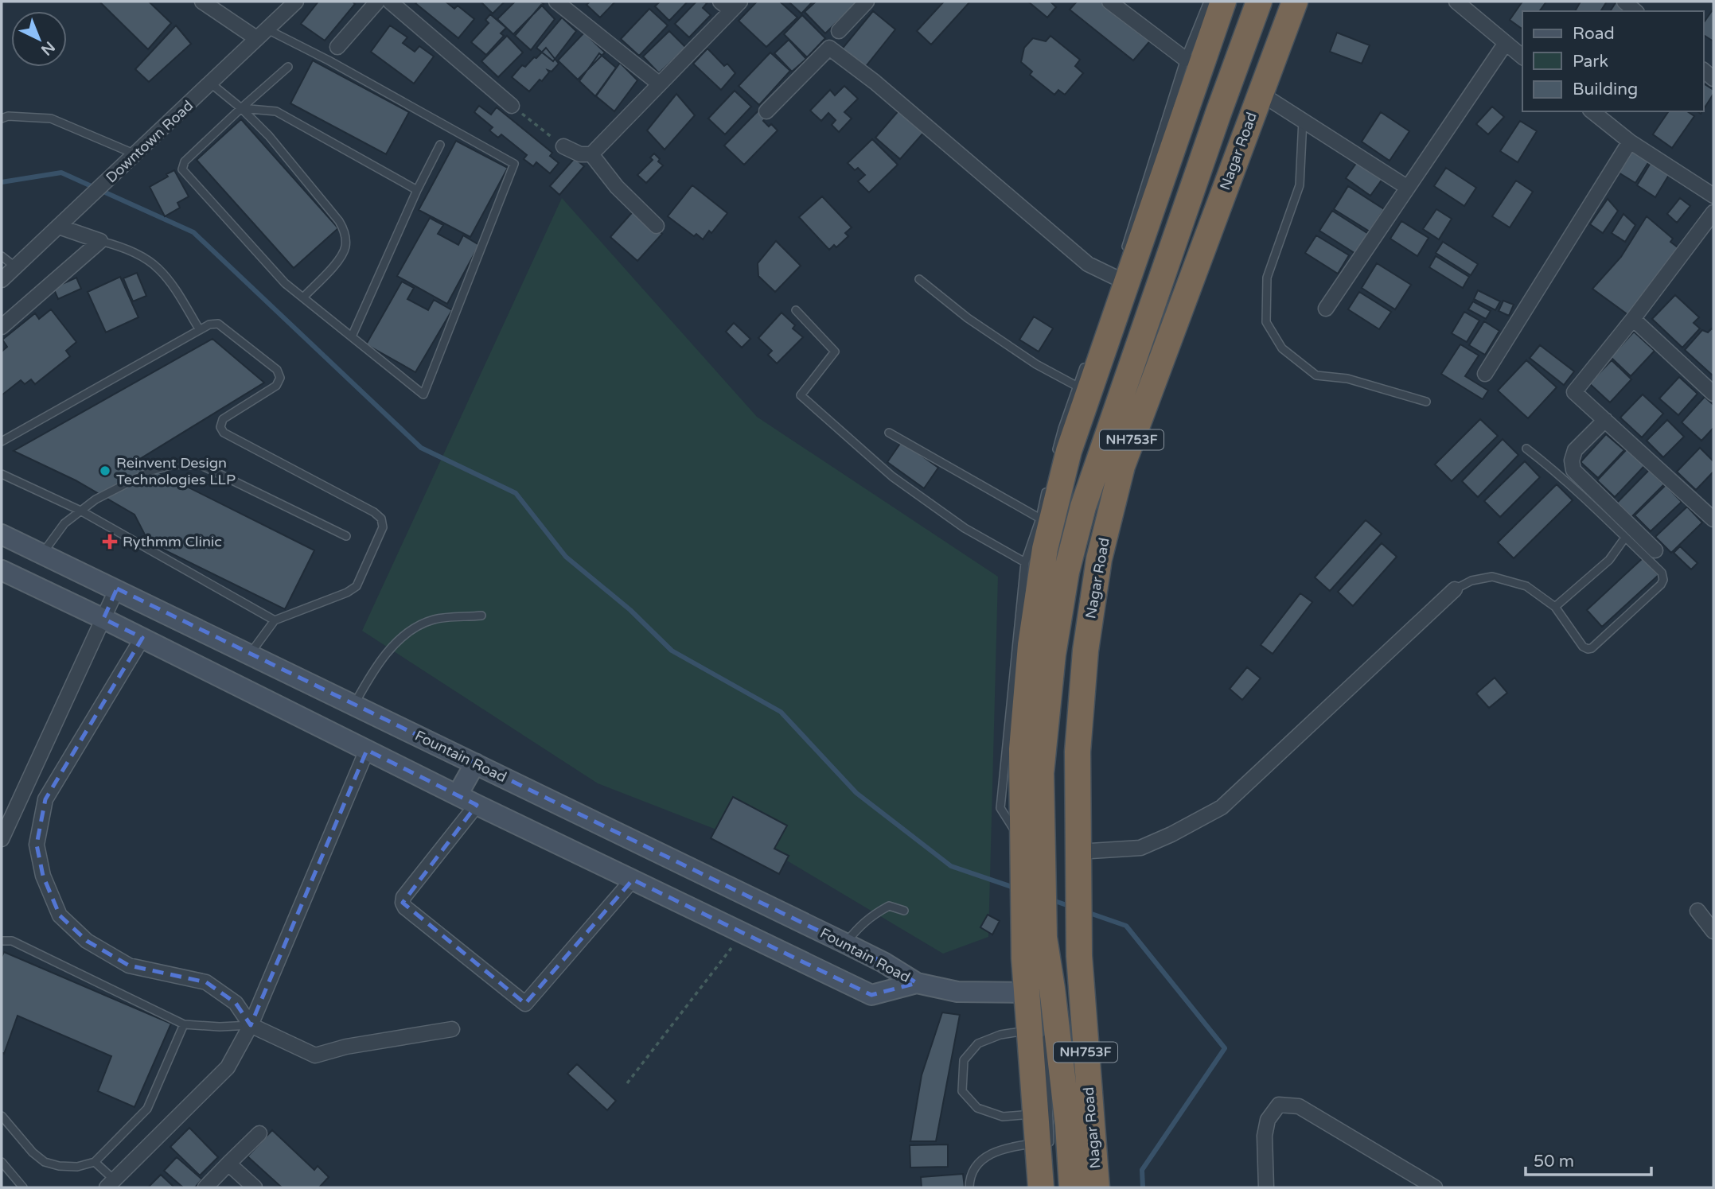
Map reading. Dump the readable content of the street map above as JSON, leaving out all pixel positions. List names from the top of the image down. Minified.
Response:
{"streets":{"highway":["Nagar Road","NH753F"],"street":["Downtown Road","Fountain Road"]},"places":{"other":["Reinvent Design Technologies LLP"],"health":["Rythmm Clinic"]},"legend":["Road","Park","Building"],"scale_bar":"50 m","north":"bottom right"}
